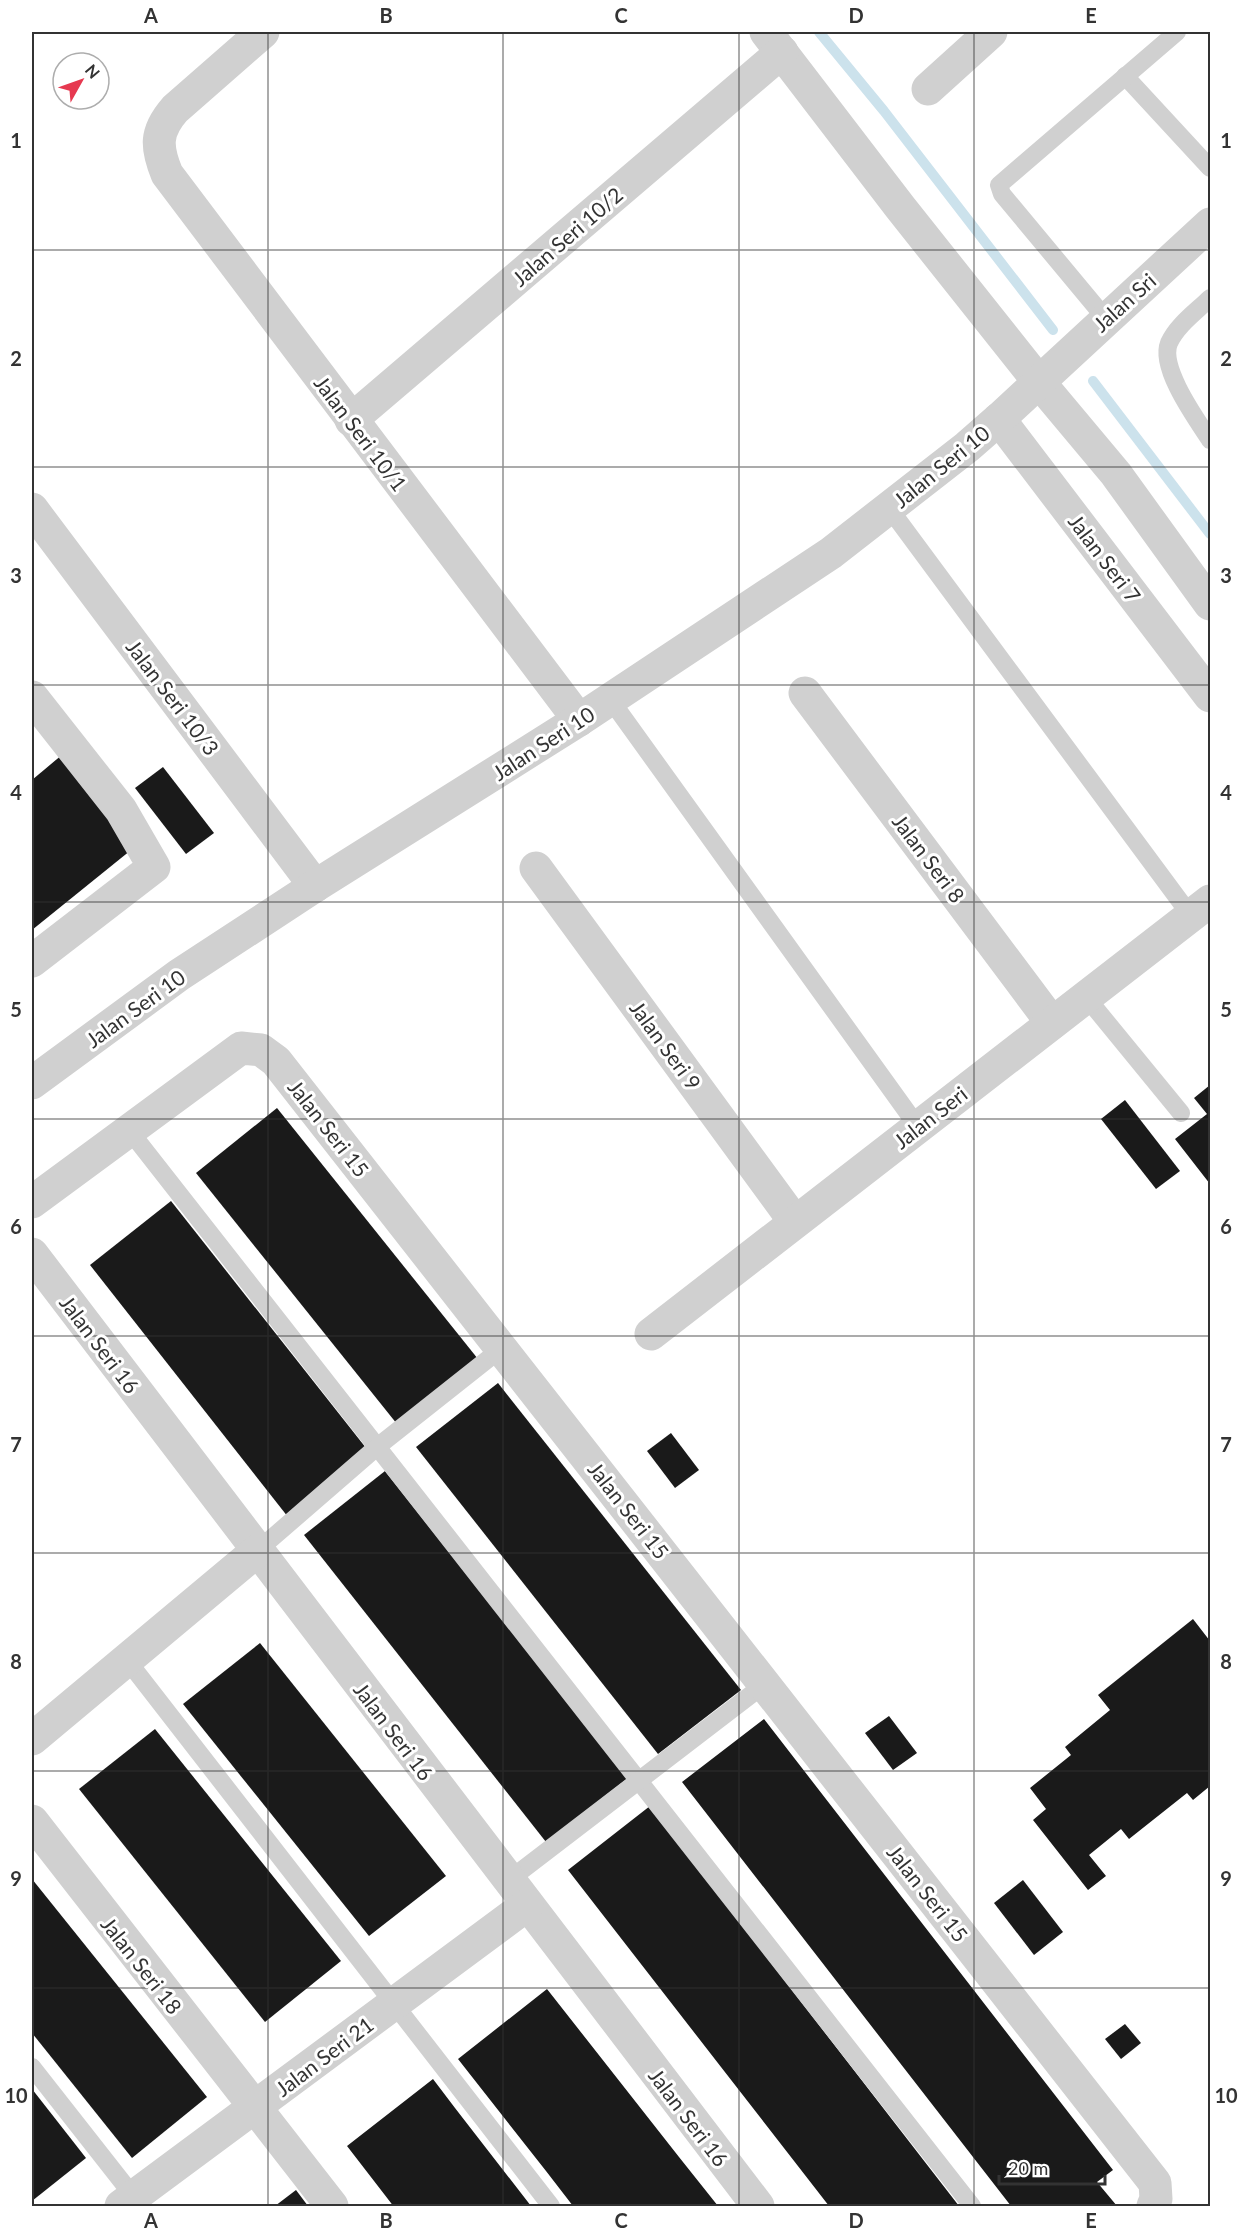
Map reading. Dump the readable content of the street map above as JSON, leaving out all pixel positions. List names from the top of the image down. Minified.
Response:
{"streets":{"street":["Jalan Seri 10/2","Jalan Sri","Jalan Seri 10/1","Jalan Seri 10","Jalan Seri 7","Jalan Seri 10/3","Jalan Seri 8","Jalan Seri 9","Jalan Seri","Jalan Seri 15","Jalan Seri 16","Jalan Seri 18","Jalan Seri 21"]},"crossings":[["Jalan Seri 10/2","Jalan Seri 10/1"],["Jalan Sri","Jalan Seri 10"],["Jalan Seri 10/1","Jalan Seri 10"],["Jalan Seri 10","Jalan Seri 7"],["Jalan Seri 10","Jalan Seri 10/3"],["Jalan Seri 8","Jalan Seri"],["Jalan Seri 9","Jalan Seri"],["Jalan Seri 16","Jalan Seri 21"],["Jalan Seri 18","Jalan Seri 21"]],"scale_bar":"20 m","north":"top right","grid":{"columns":["A","B","C","D","E"],"rows":["1","2","3","4","5","6","7","8","9","10"]}}
